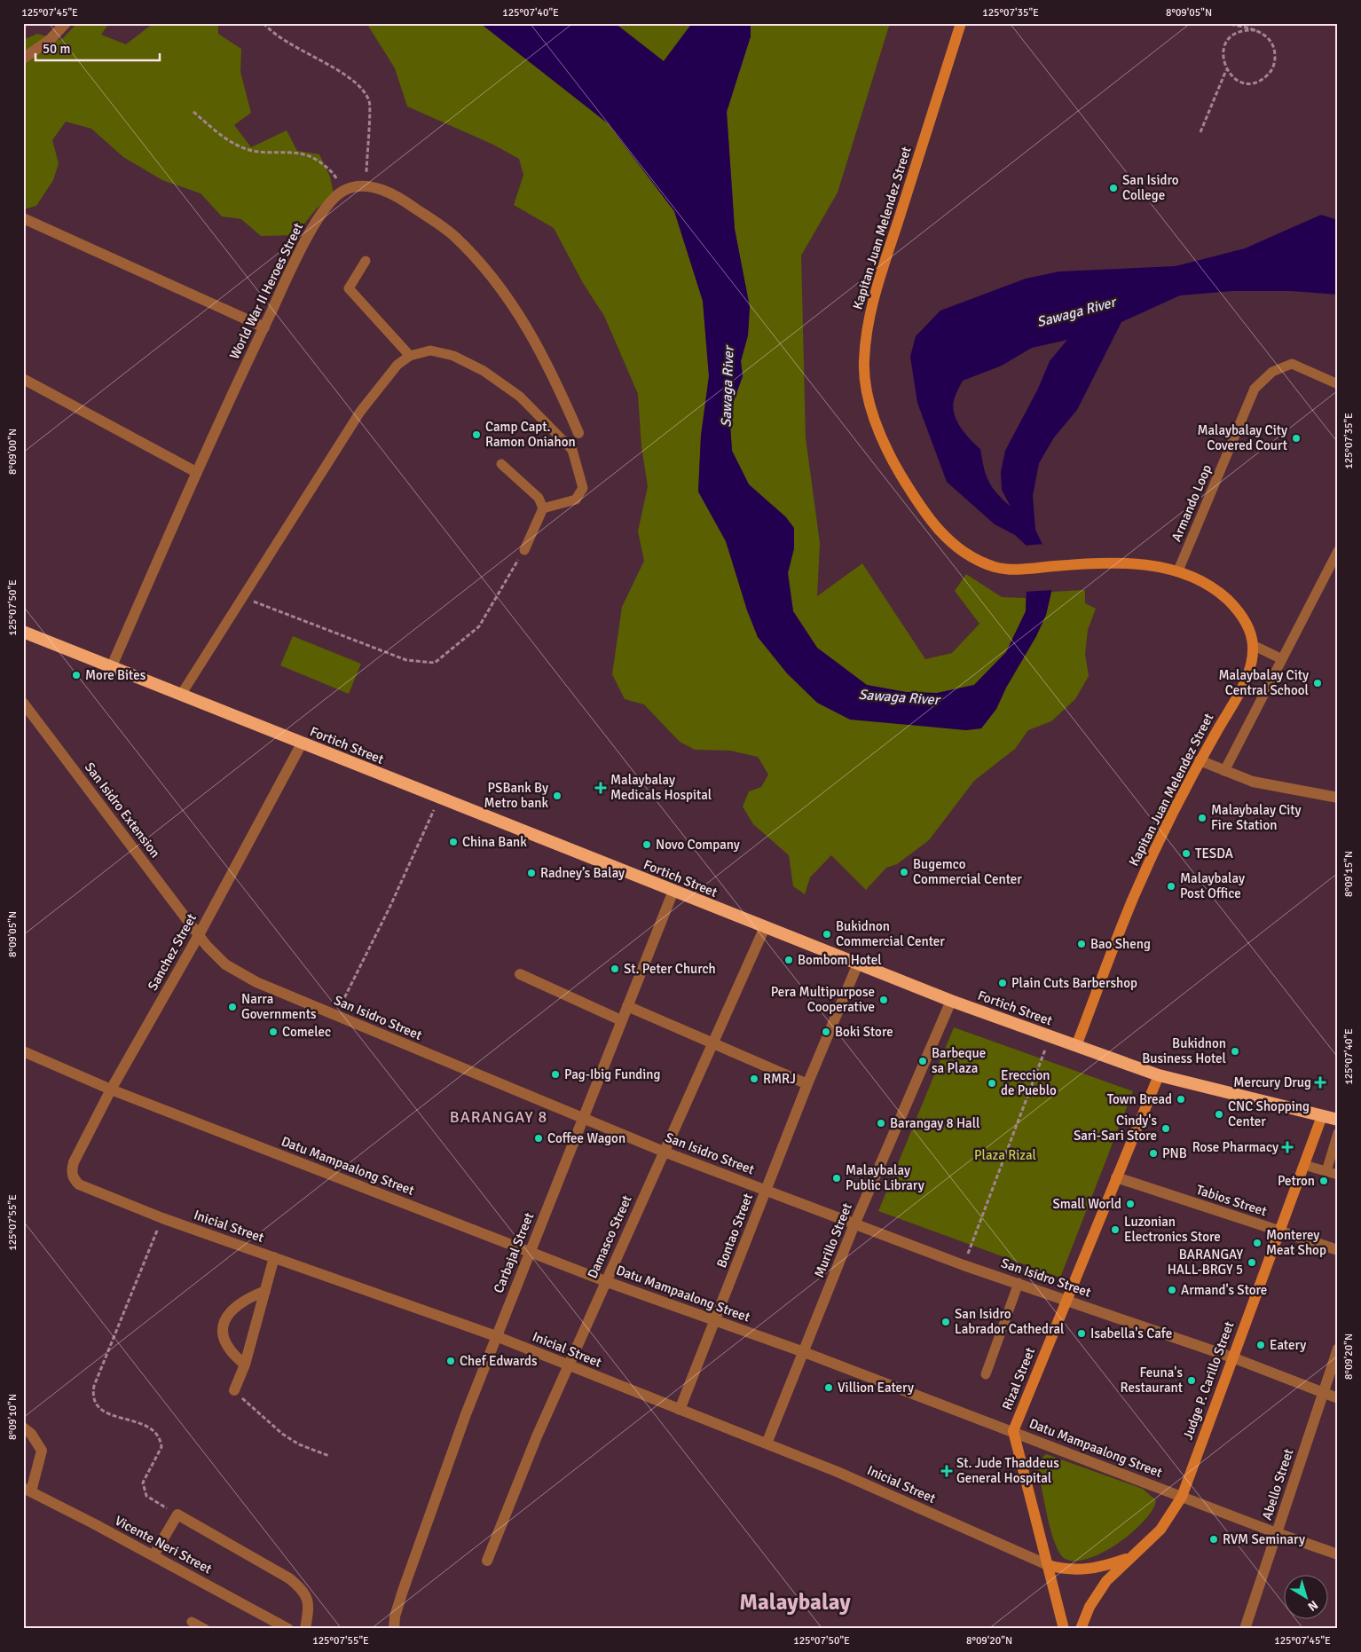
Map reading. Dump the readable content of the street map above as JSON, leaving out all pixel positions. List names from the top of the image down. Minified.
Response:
{"streets":{"highway":["Fortich Street"],"main road":["Kapitan Juan Melendez Street","Rizal Street","Judge P. Carillo Street"],"street":["World War II Heroes Street","San Isidro Extension","Sanchez Street","San Isidro Street","Datu Mampaalong Street","Tabios Street","Inicial Street","Bontao Street","Damasco Street","Murillo Street","Carbajal Street","Abello Street","Vicente Neri Street"],"lane":["Armando Loop"]},"crossings":[["Kapitan Juan Melendez Street","Armando Loop"],["Kapitan Juan Melendez Street","Fortich Street"],["World War II Heroes Street","Fortich Street"],["Fortich Street","Sanchez Street"],["Fortich Street","Bontao Street"],["Fortich Street","Damasco Street"],["Fortich Street","Murillo Street"],["Fortich Street","Carbajal Street"],["Fortich Street","Rizal Street"],["Fortich Street","Judge P. Carillo Street"],["San Isidro Extension","Sanchez Street"],["San Isidro Extension","San Isidro Street"],["Sanchez Street","San Isidro Street"],["Sanchez Street","Datu Mampaalong Street"],["Sanchez Street","Inicial Street"],["San Isidro Street","Bontao Street"],["San Isidro Street","Damasco Street"],["San Isidro Street","Murillo Street"],["San Isidro Street","Carbajal Street"],["San Isidro Street","Rizal Street"],["San Isidro Street","Judge P. Carillo Street"],["San Isidro Street","Abello Street"],["Datu Mampaalong Street","Bontao Street"],["Datu Mampaalong Street","Damasco Street"],["Datu Mampaalong Street","Murillo Street"],["Datu Mampaalong Street","Carbajal Street"],["Datu Mampaalong Street","Rizal Street"],["Datu Mampaalong Street","Judge P. Carillo Street"],["Datu Mampaalong Street","Abello Street"],["Tabios Street","Rizal Street"],["Tabios Street","Judge P. Carillo Street"],["Inicial Street","Bontao Street"],["Inicial Street","Damasco Street"],["Inicial Street","Murillo Street"],["Inicial Street","Carbajal Street"],["Inicial Street","Rizal Street"]],"districts":["BARANGAY 8","Malaybalay"],"water":["Sawaga River"],"parks":["Plaza Rizal"],"places":{"other":["San Isidro College","Camp Capt. Ramon Oniahon","Malaybalay City Covered Court","More Bites","Malaybalay City Central School","PSBank By Metro bank","Malaybalay City Fire Station","China Bank","Novo Company","TESDA","Bugemco Commercial Center","Radney’s Balay","Malaybalay Post Office","Bukidnon Commercial Center","Bao Sheng","Bombom Hotel","St. Peter Church","Plain Cuts Barbershop","Pera Multipurpose Cooperative","Narra Governments","Comelec","Boki Store","Bukidnon Business Hotel","Barbeque sa Plaza","Pag-Ibig Funding","RMRJ","Ereccion de Pueblo","Town Bread","CNC Shopping Center","Barangay 8 Hall","Cindy's Sari-Sari Store","Coffee Wagon","PNB","Malaybalay Public Library","Petron","Small World","Luzonian Electronics Store","Monterey Meat Shop","BARANGAY HALL-BRGY 5","Armand's Store","San Isidro Labrador Cathedral","Isabella's Cafe","Eatery","Chef Edwards","Feuna's Restaurant","Villion Eatery","RVM Seminary"],"health":["Malaybalay Medicals Hospital","Mercury Drug","Rose Pharmacy","St. Jude Thaddeus General Hospital"]},"scale_bar":"50 m","north":"bottom right","coordinates":["125°07'45\"E","125°07'40\"E","125°07'35\"E","8°09'05\"N","8°09'00\"N","125°07'50\"E","8°09'15\"N","125°07'55\"E","8°09'20\"N","8°09'10\"N"]}
